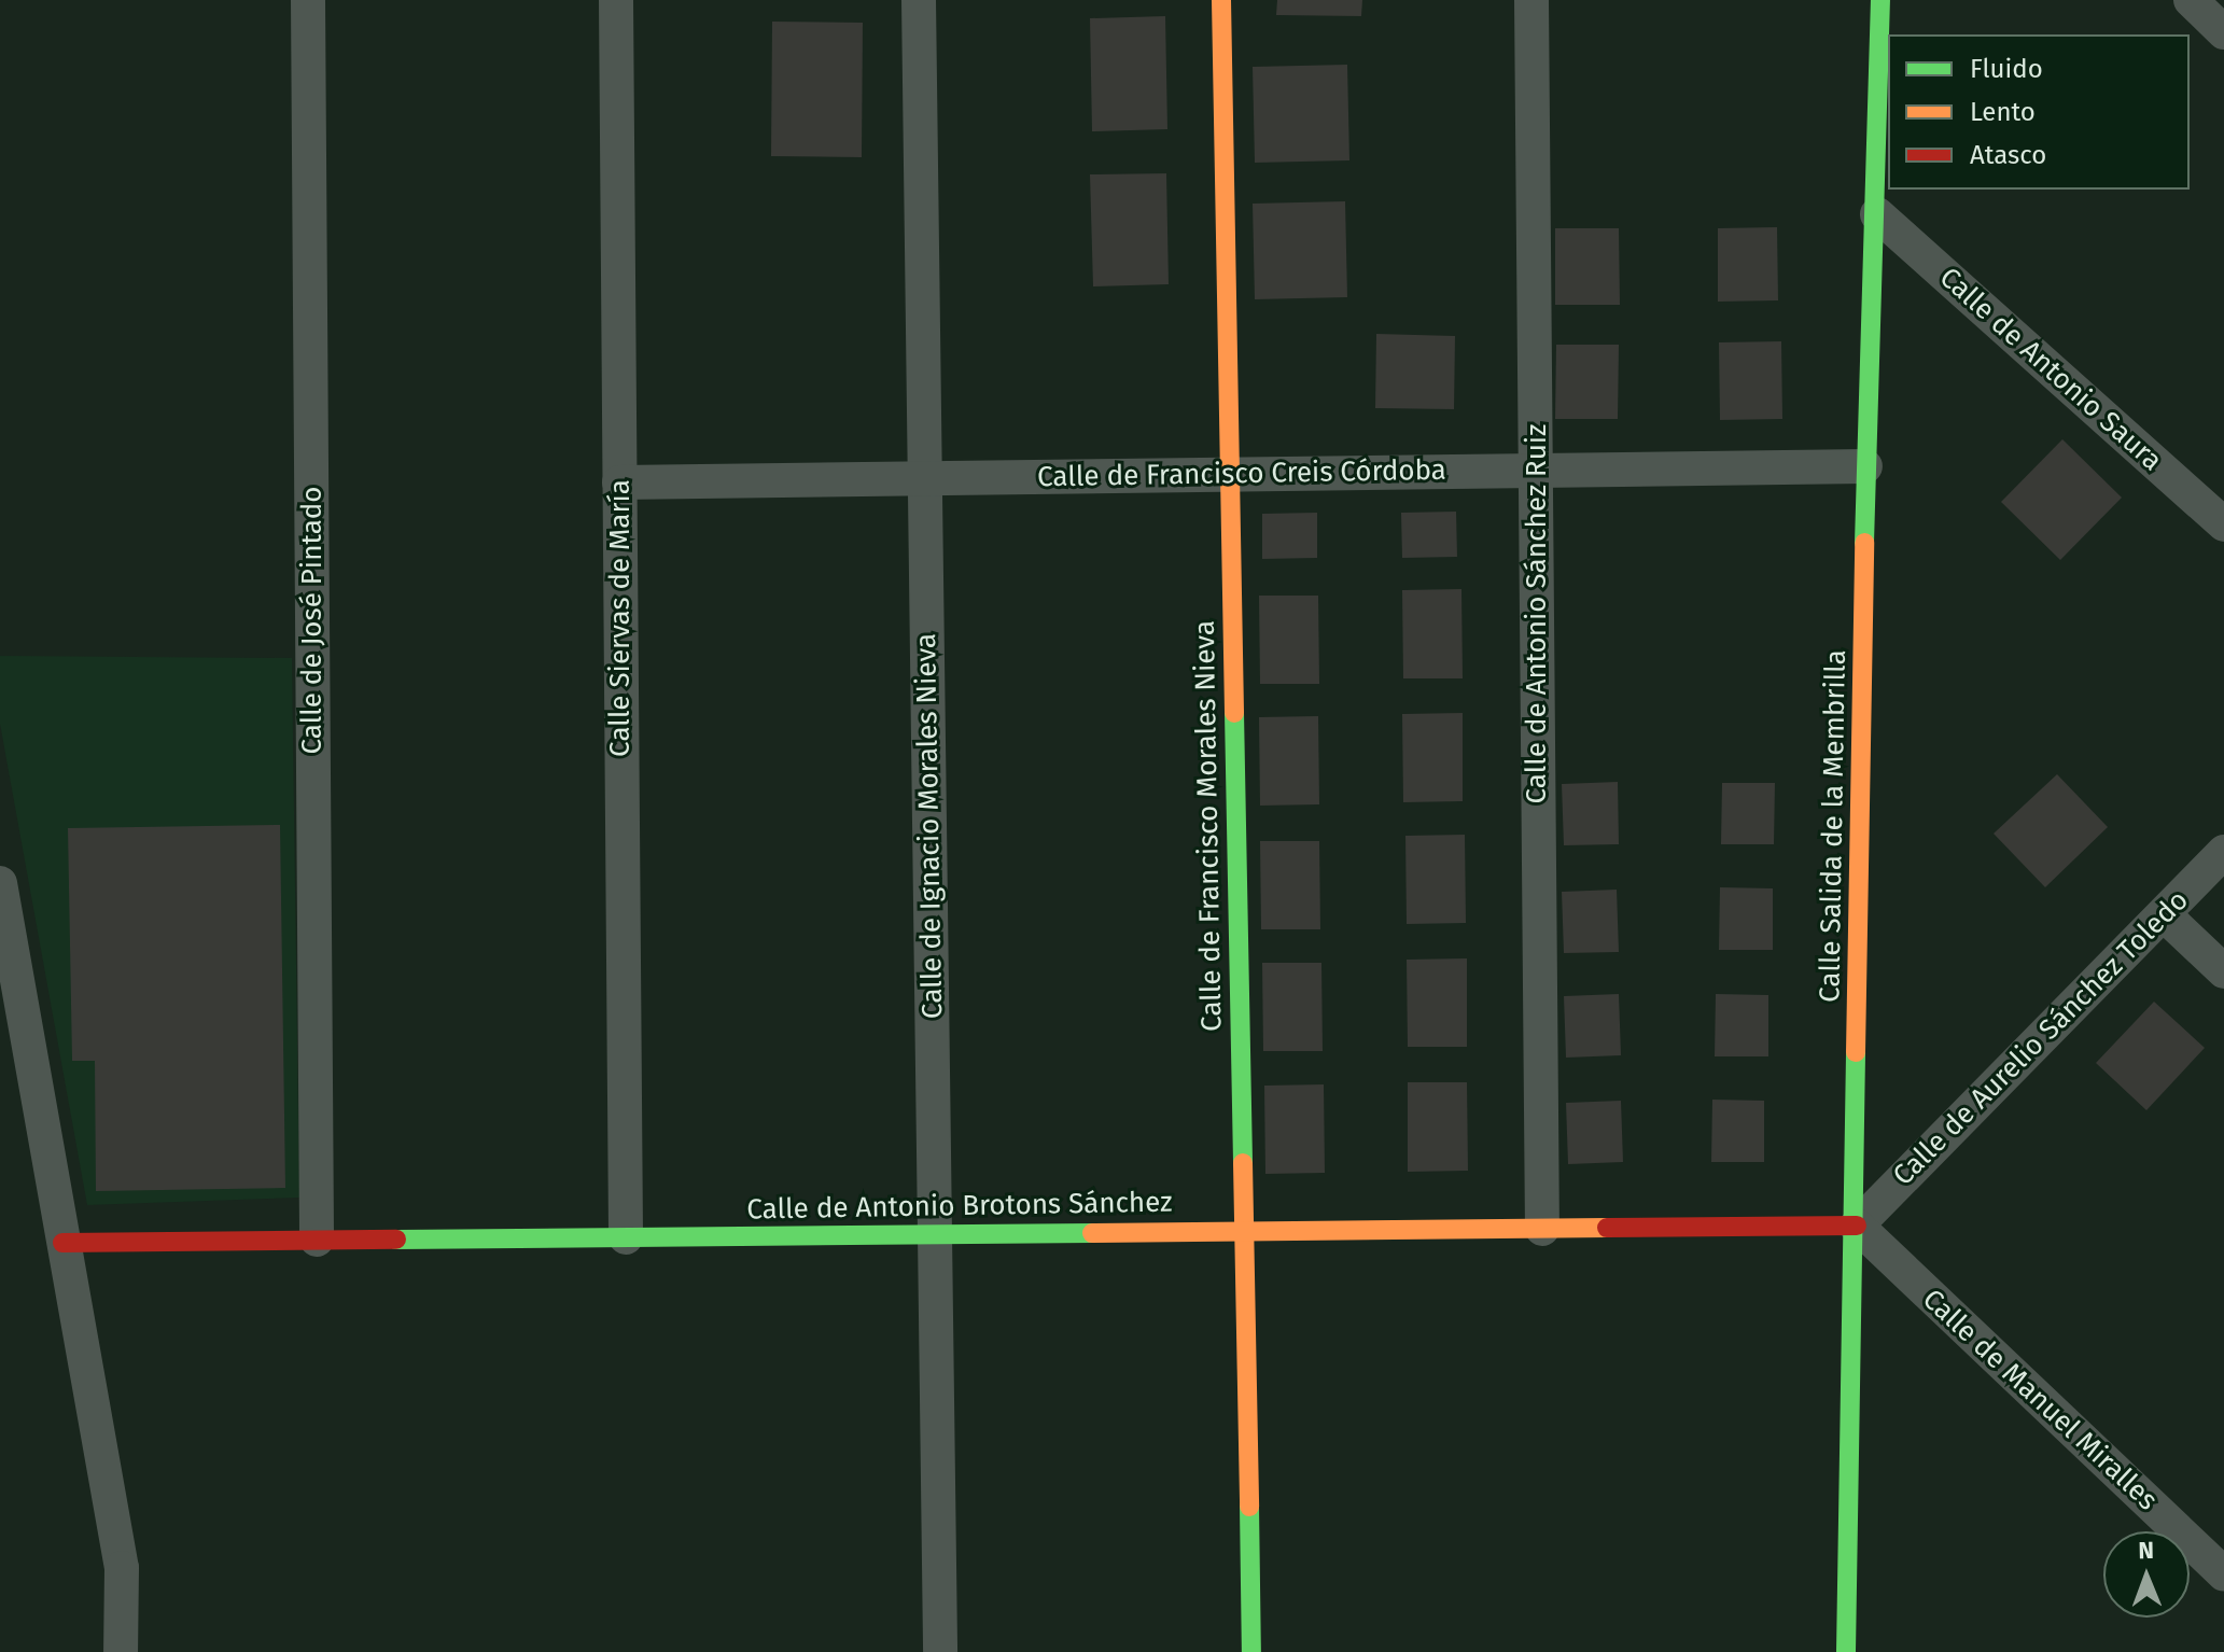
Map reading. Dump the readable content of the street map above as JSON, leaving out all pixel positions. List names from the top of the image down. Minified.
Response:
{"streets":{"street":["Calle de Antonio Saura","Calle de Francisco Creis Córdoba","Calle de Antonio Sánchez Ruiz","Calle Siervas de María","Calle de José Pintado","Calle de Ignacio Morales Nieva","Calle de Francisco Morales Nieva","Calle Salida de la Membrilla","Calle de Aurelio Sánchez Toledo","Calle de Antonio Brotons Sánchez","Calle de Manuel Miralles"]},"crossings":[["Calle de Antonio Saura","Calle Salida de la Membrilla"],["Calle de Francisco Creis Córdoba","Calle de Antonio Sánchez Ruiz"],["Calle de Francisco Creis Córdoba","Calle Siervas de María"],["Calle de Francisco Creis Córdoba","Calle de Ignacio Morales Nieva"],["Calle de Francisco Creis Córdoba","Calle de Francisco Morales Nieva"],["Calle de Francisco Creis Córdoba","Calle Salida de la Membrilla"],["Calle de Antonio Sánchez Ruiz","Calle de Antonio Brotons Sánchez"],["Calle Siervas de María","Calle de Antonio Brotons Sánchez"],["Calle de José Pintado","Calle de Antonio Brotons Sánchez"],["Calle de Ignacio Morales Nieva","Calle de Antonio Brotons Sánchez"],["Calle de Francisco Morales Nieva","Calle de Antonio Brotons Sánchez"],["Calle Salida de la Membrilla","Calle de Aurelio Sánchez Toledo"],["Calle Salida de la Membrilla","Calle de Antonio Brotons Sánchez"],["Calle Salida de la Membrilla","Calle de Manuel Miralles"],["Calle de Aurelio Sánchez Toledo","Calle de Antonio Brotons Sánchez"],["Calle de Aurelio Sánchez Toledo","Calle de Manuel Miralles"],["Calle de Antonio Brotons Sánchez","Calle de Manuel Miralles"]],"legend":["Fluido","Lento","Atasco"],"north":"top"}
